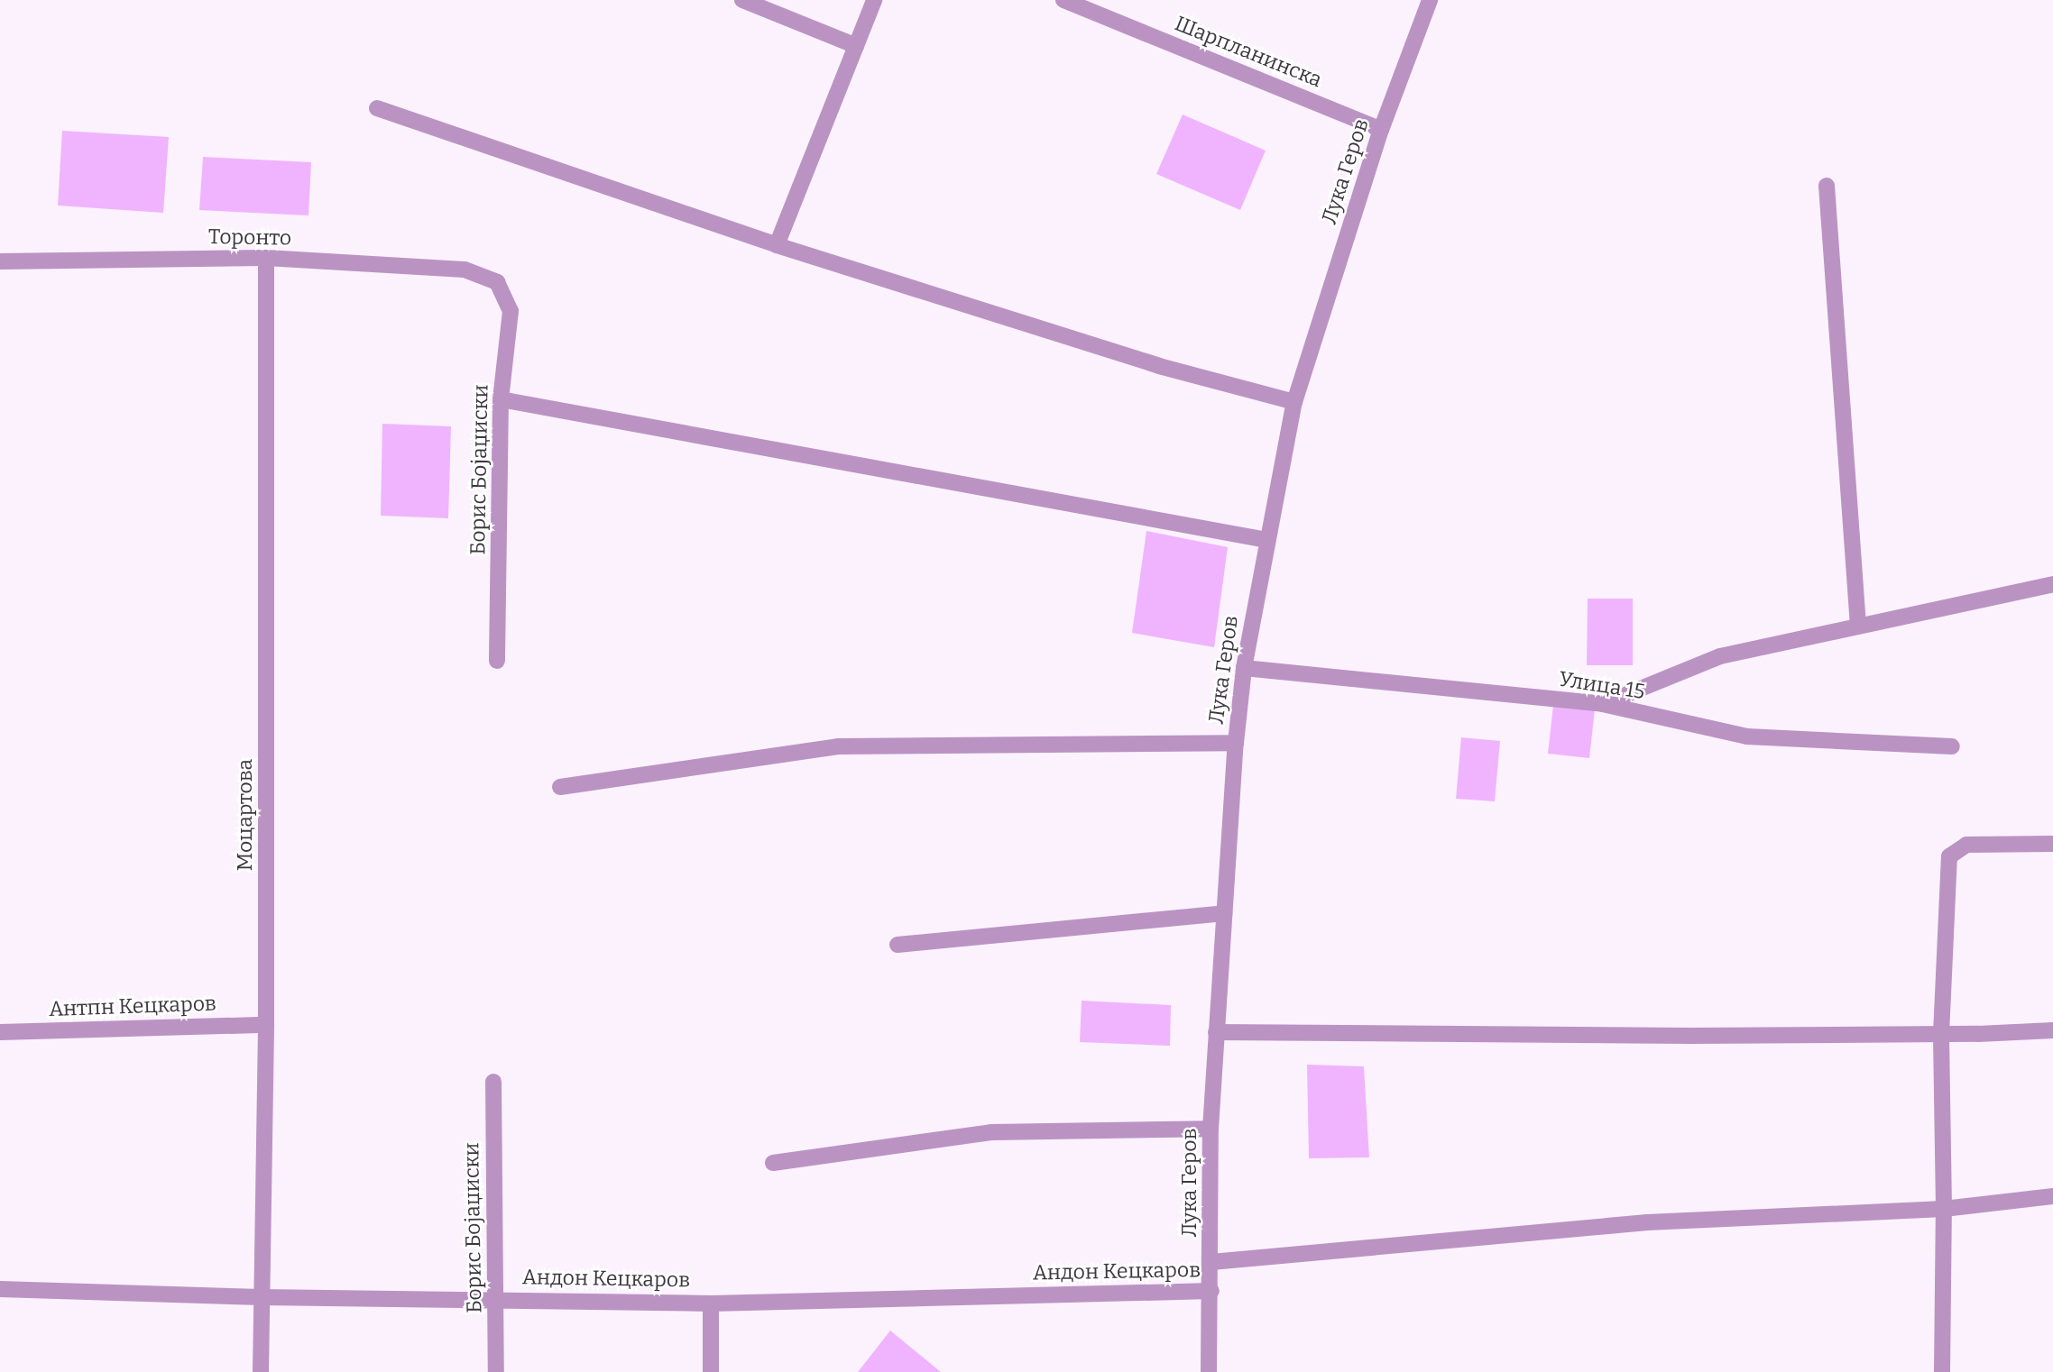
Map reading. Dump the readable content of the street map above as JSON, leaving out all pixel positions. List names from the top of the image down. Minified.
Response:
{"streets":{"street":["Шарпланинска","Лука Геров","Торонто","Борис Бојаџиски","Улица 15","Моцартова","Антпн Кецкаров","Андон Кецкаров"]},"crossings":[["Шарпланинска","Лука Геров"],["Лука Геров","Улица 15"],["Лука Геров","Андон Кецкаров"],["Торонто","Борис Бојаџиски"],["Торонто","Моцартова"],["Борис Бојаџиски","Андон Кецкаров"],["Моцартова","Антпн Кецкаров"],["Моцартова","Андон Кецкаров"]]}
